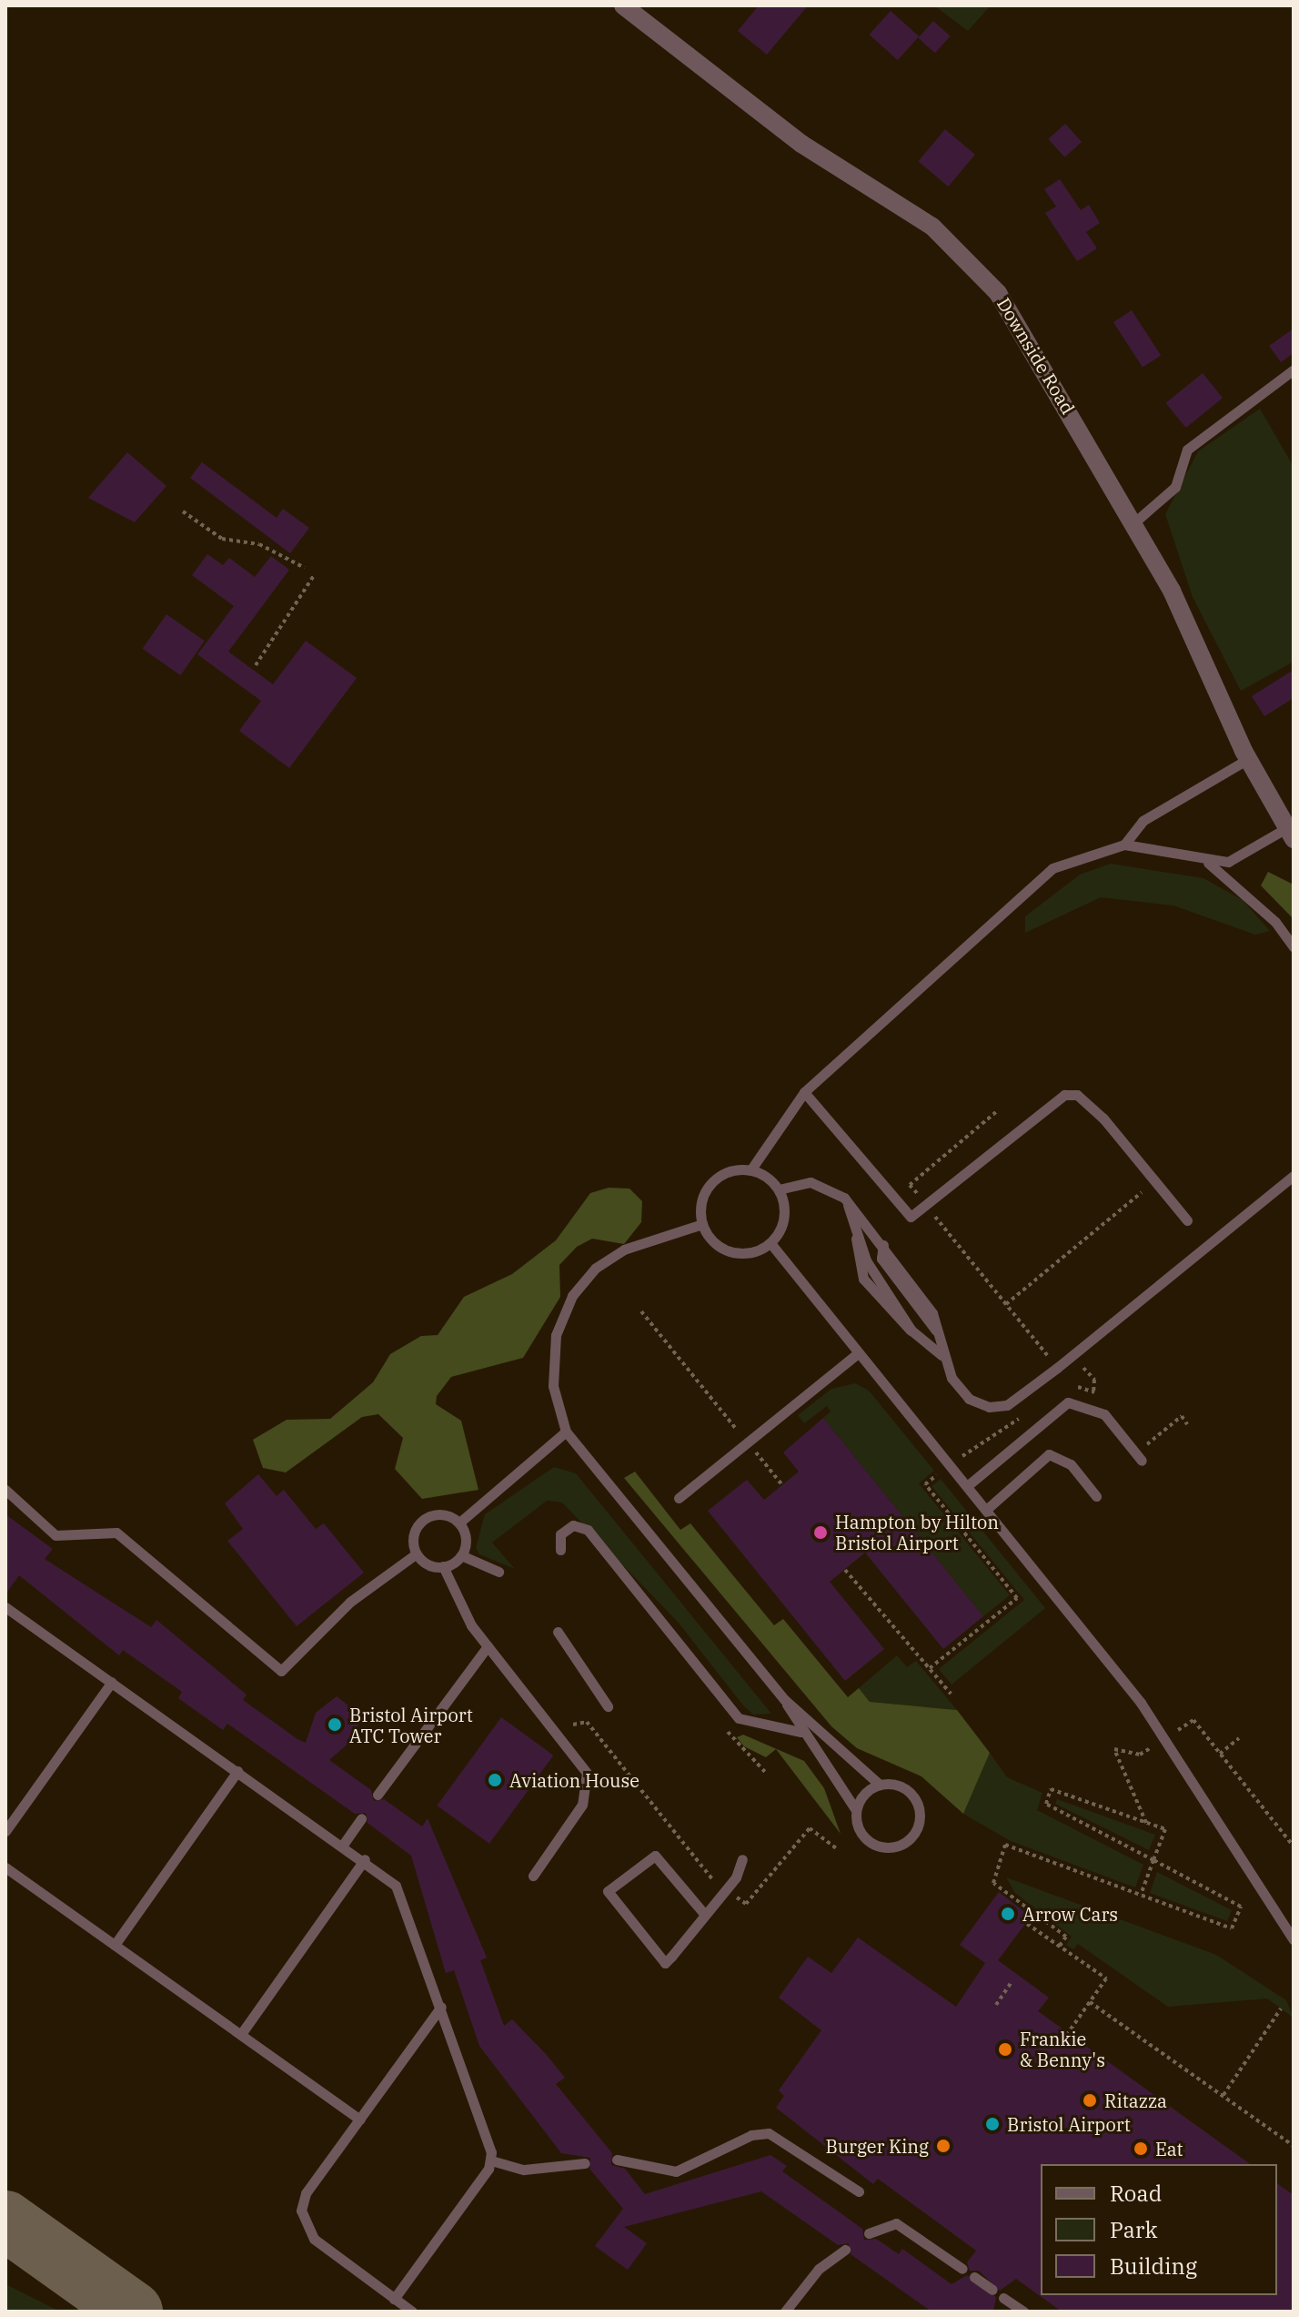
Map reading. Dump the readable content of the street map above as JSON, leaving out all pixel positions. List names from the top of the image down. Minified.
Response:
{"streets":{"street":["Downside Road"]},"places":["Hampton by Hilton Bristol Airport","Bristol Airport ATC Tower","Aviation House","Arrow Cars","Frankie & Benny's","Ritazza","Bristol Airport","Burger King","Eat"],"legend":["Road","Park","Building"]}
